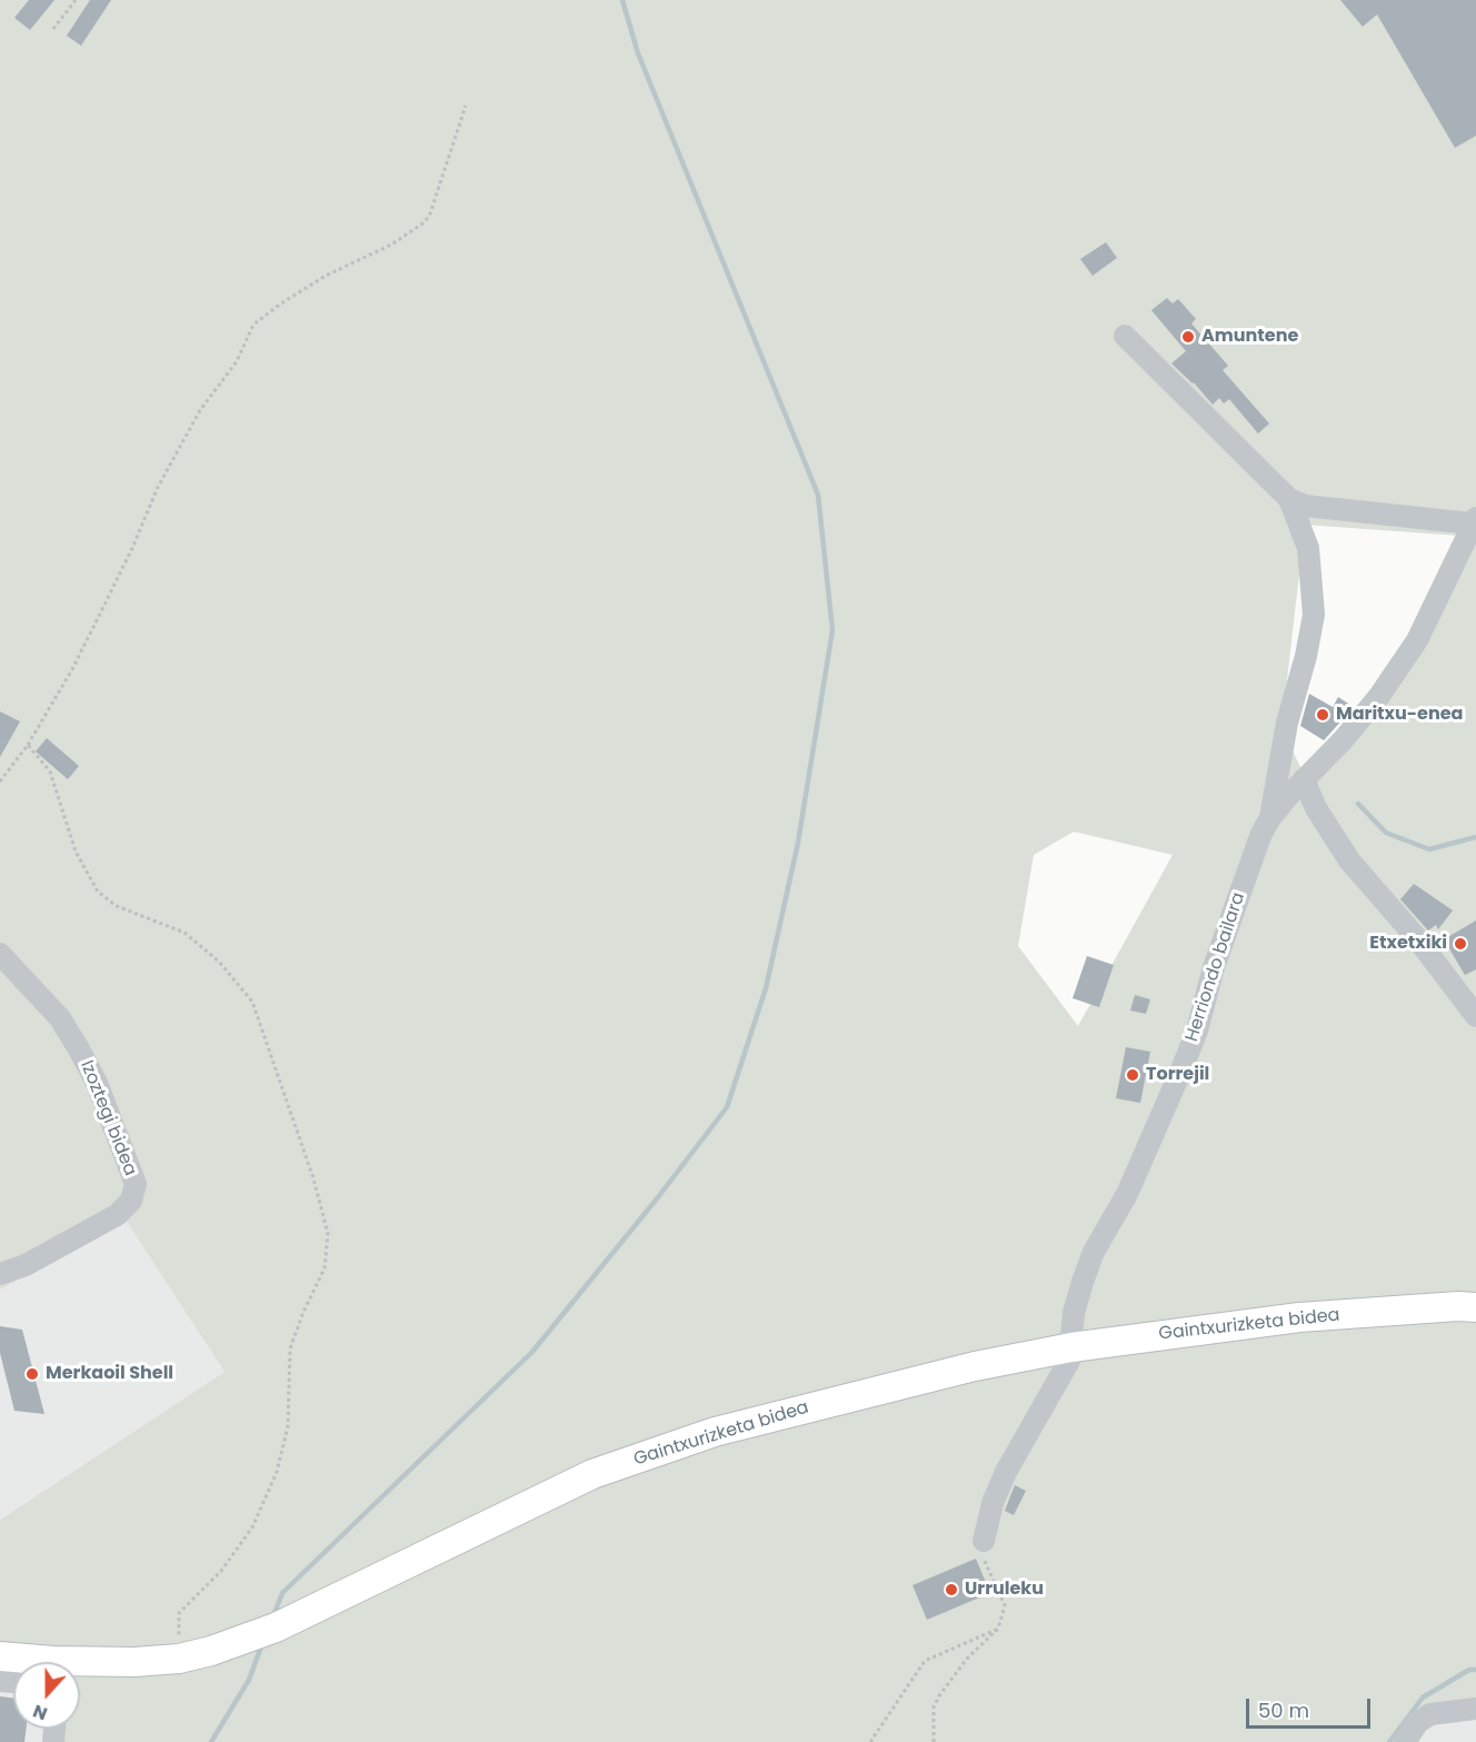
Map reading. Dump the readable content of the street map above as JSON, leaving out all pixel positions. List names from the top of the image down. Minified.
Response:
{"streets":{"main road":["Gaintxurizketa bidea"],"street":["Herriondo bailara","Izoztegi bidea"]},"crossings":[["Herriondo bailara","Gaintxurizketa bidea"]],"places":["Amuntene","Maritxu-enea","Etxetxiki","Torrejil","Merkaoil Shell","Urruleku"],"scale_bar":"50 m","north":"bottom"}
